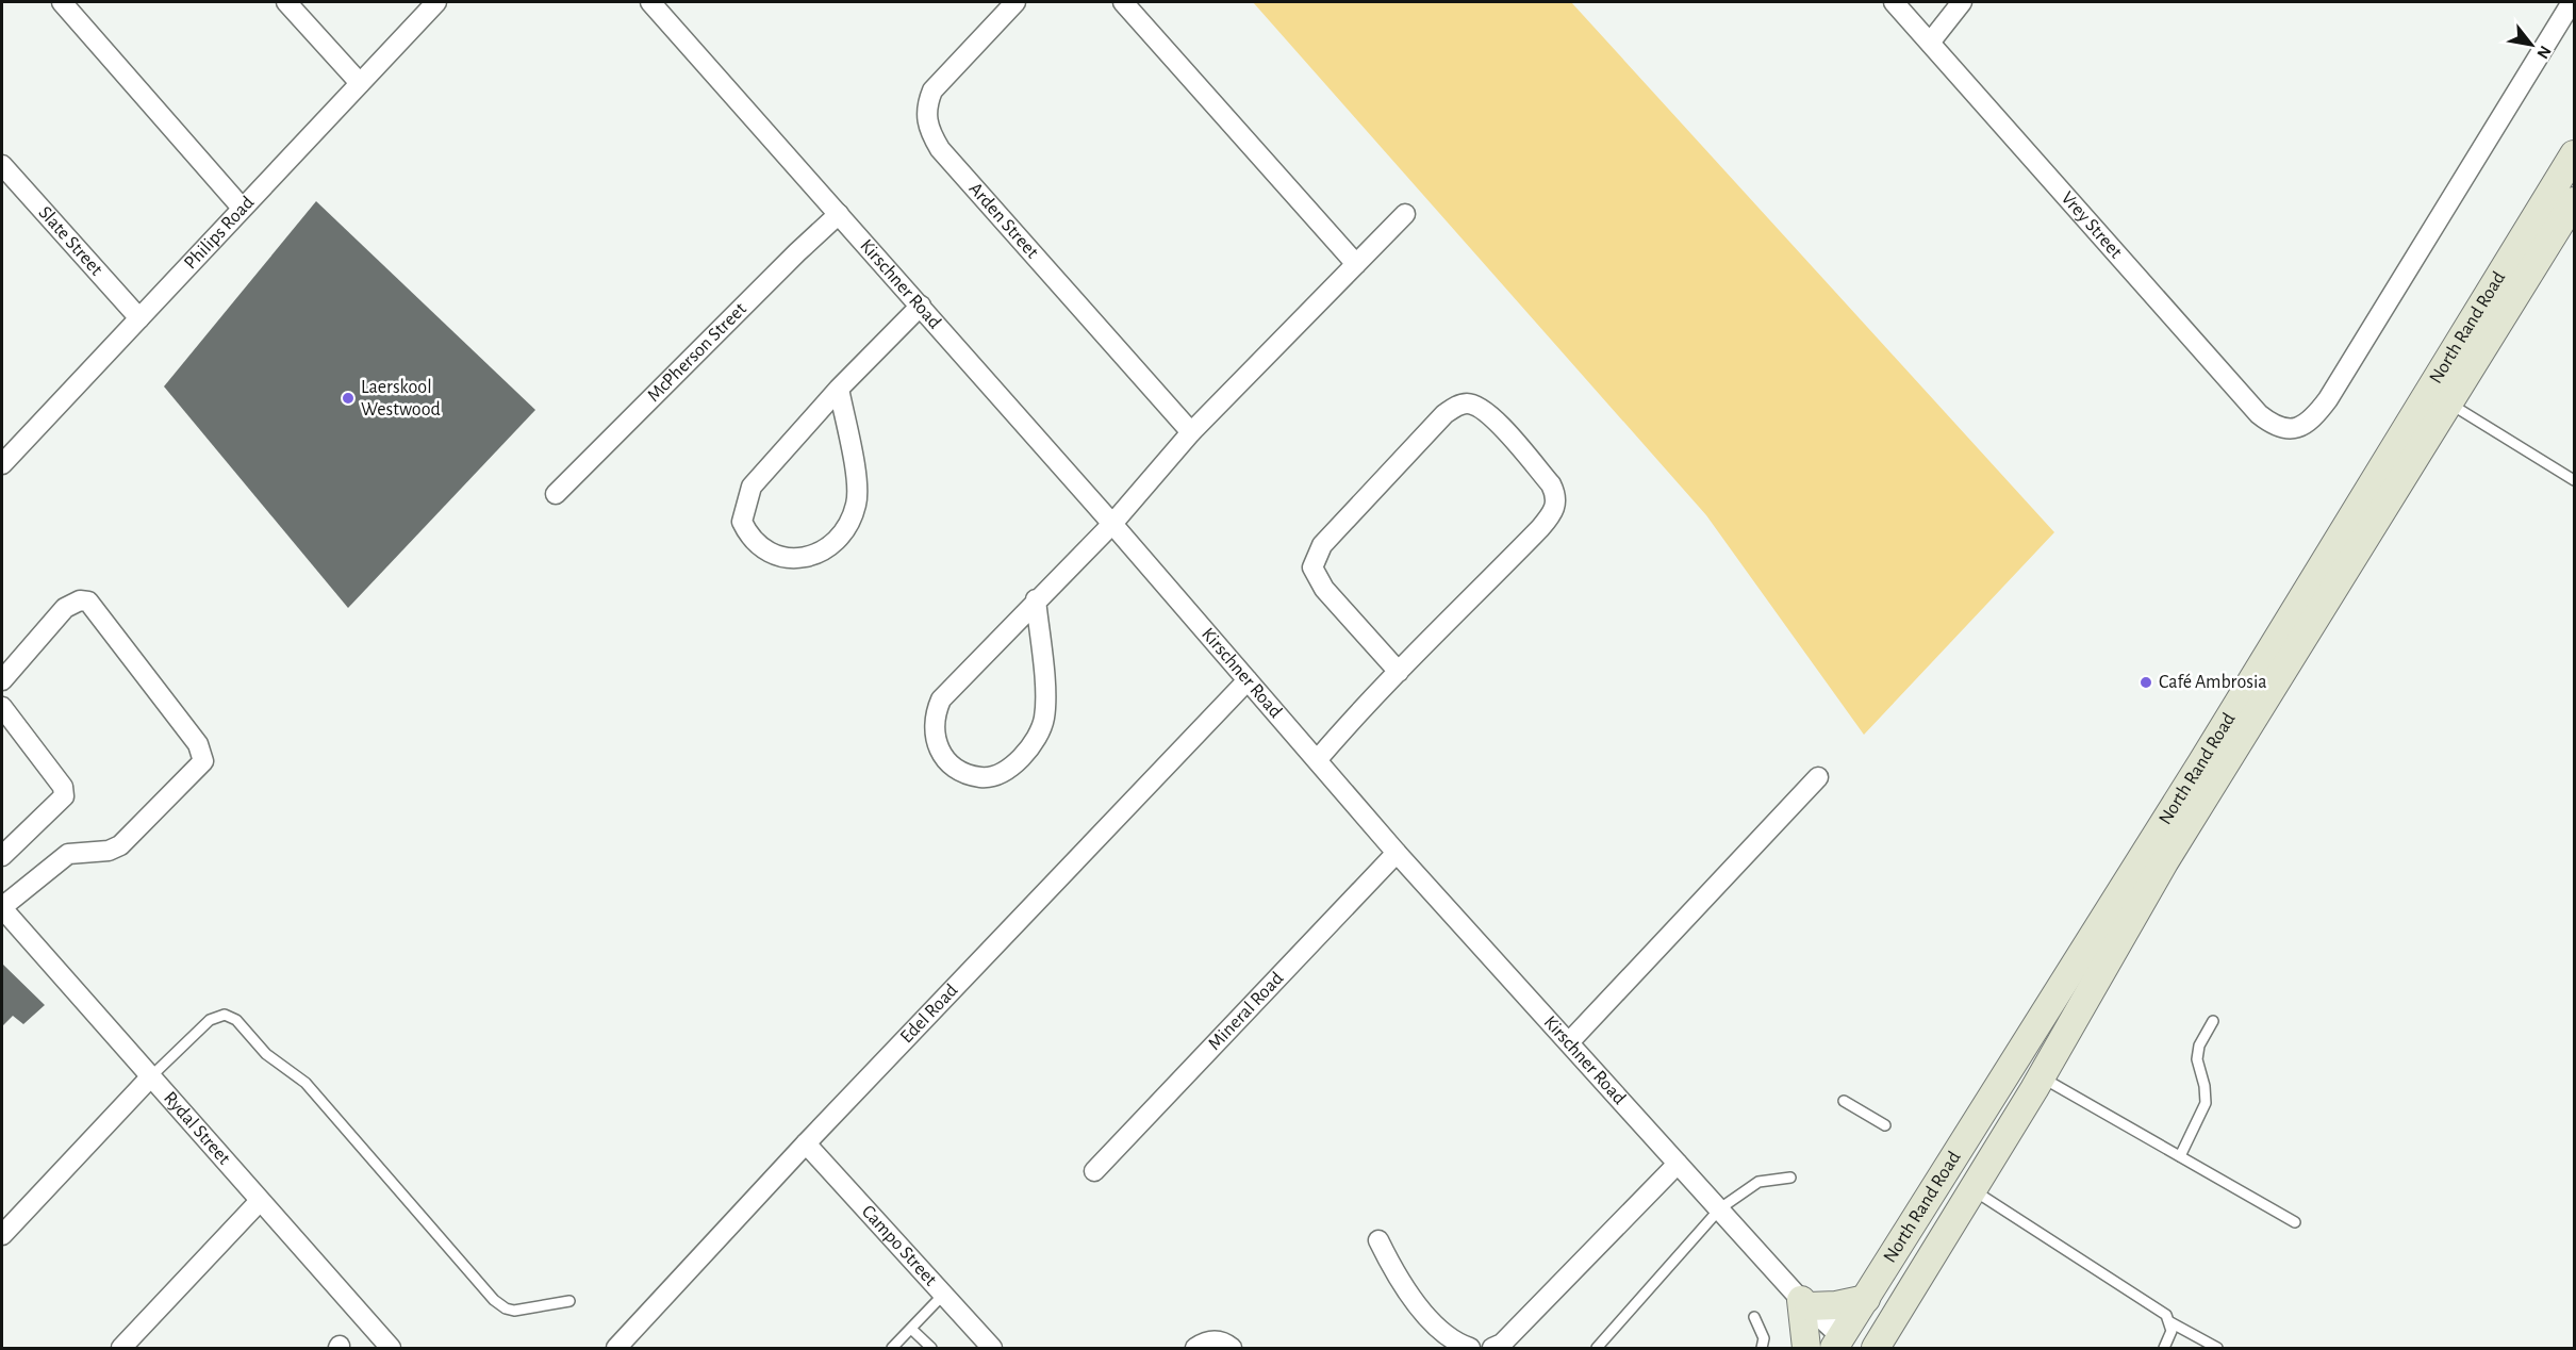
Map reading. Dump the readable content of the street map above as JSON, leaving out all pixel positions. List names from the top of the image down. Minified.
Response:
{"streets":{"main road":["North Rand Road"],"street":["Arden Street","Vrey Street","Philips Road","Slate Street","Kirschner Road","McPherson Street","Mineral Road","Edel Road","Rydal Street","Campo Street"]},"crossings":[["Philips Road","Slate Street"],["Kirschner Road","North Rand Road"],["Kirschner Road","McPherson Street"],["Kirschner Road","Mineral Road"],["Kirschner Road","Edel Road"],["Edel Road","Campo Street"]],"places":["Laerskool Westwood","Café Ambrosia"],"north":"bottom right"}
